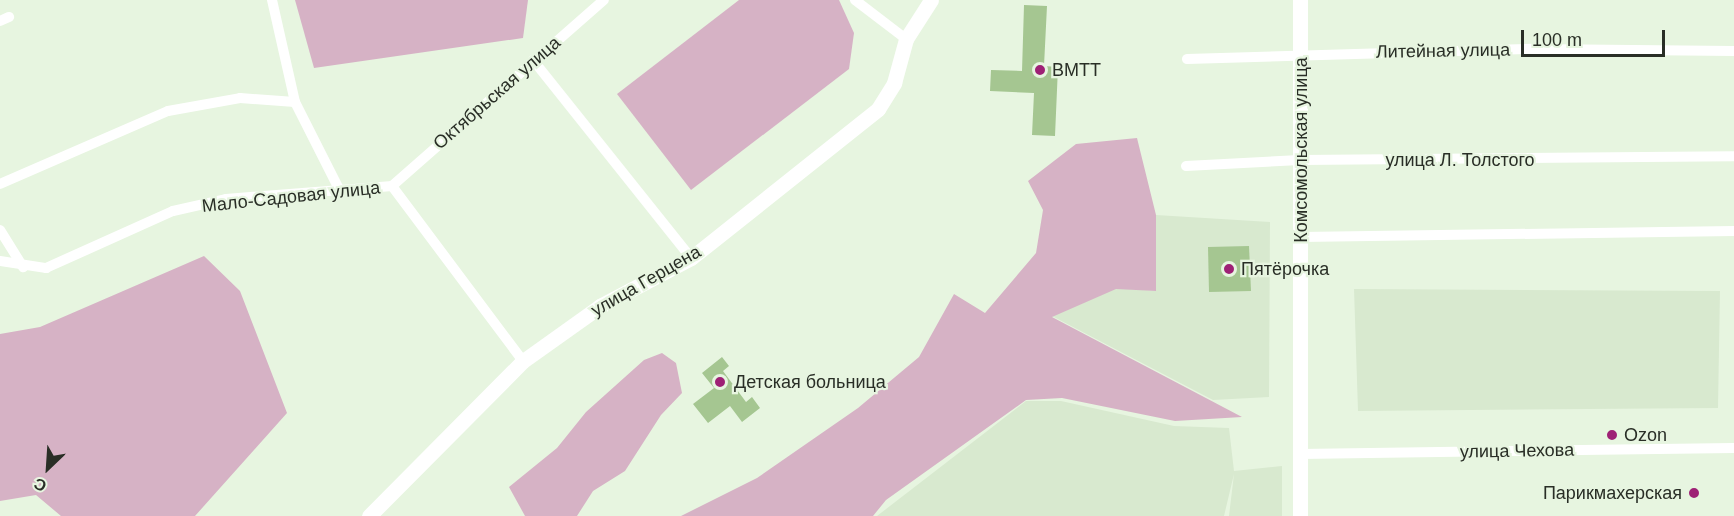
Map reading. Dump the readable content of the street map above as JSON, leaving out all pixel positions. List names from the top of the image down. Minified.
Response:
{"streets":{"street":["Литейная улица","Октябрьская улица","Комсомольская улица","улица Л. Толстого","Мало-Садовая улица","улица Герцена","улица Чехова"]},"crossings":[["Литейная улица","Комсомольская улица"],["Октябрьская улица","Мало-Садовая улица"],["Комсомольская улица","улица Л. Толстого"],["Комсомольская улица","улица Чехова"]],"places":["ВМТТ","Пятёрочка","Детская больница","Ozon","Парикмахерская"],"scale_bar":"100 m","north":"bottom left"}
